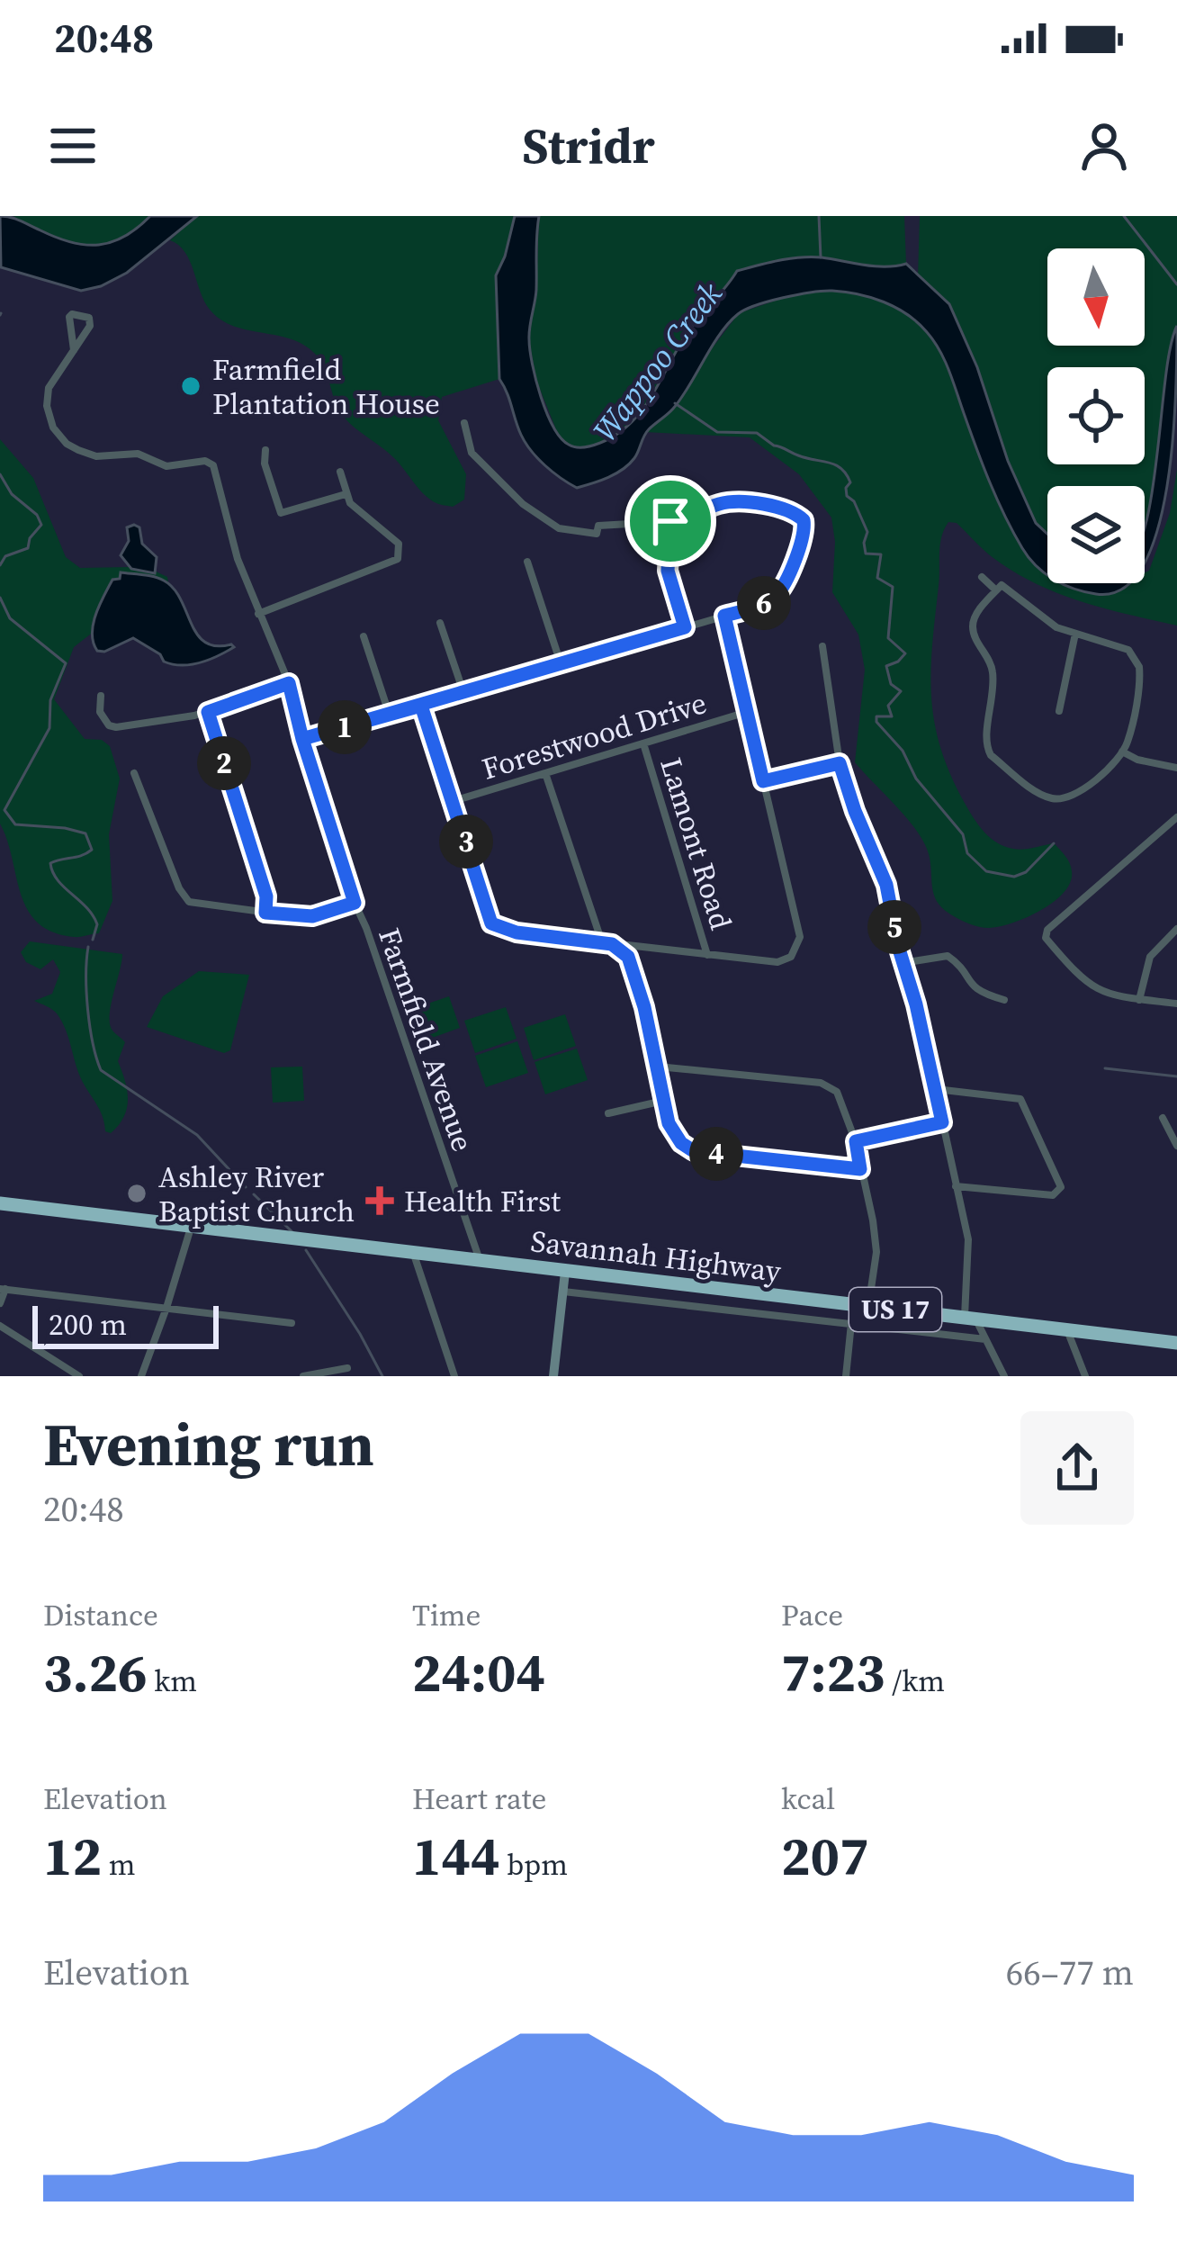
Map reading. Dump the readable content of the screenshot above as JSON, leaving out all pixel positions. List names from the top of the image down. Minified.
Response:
{"streets":{"highway":["Savannah Highway","US 17"],"street":["Forestwood Drive","Lamont Road","Farmfield Avenue"]},"crossings":[["Forestwood Drive","Lamont Road"],["Farmfield Avenue","Savannah Highway"]],"water":["Wappoo Creek"],"places":{"other":["Farmfield Plantation House","Ashley River Baptist Church"],"health":["Health First"]},"scale_bar":"200 m","north":"bottom","page":{"status":"20:48","header":"Stridr","pins":["6","1","2","3","5","4"],"scale":"200 m","heading":["Evening run","20:48"],"stats":[["Distance","3.26 km"],["Time","24:04"],["Pace","7:23 /km"],["Elevation","12 m"],["Heart rate","144 bpm"],["kcal","207"]],"chart":["Elevation","66–77 m"]}}
